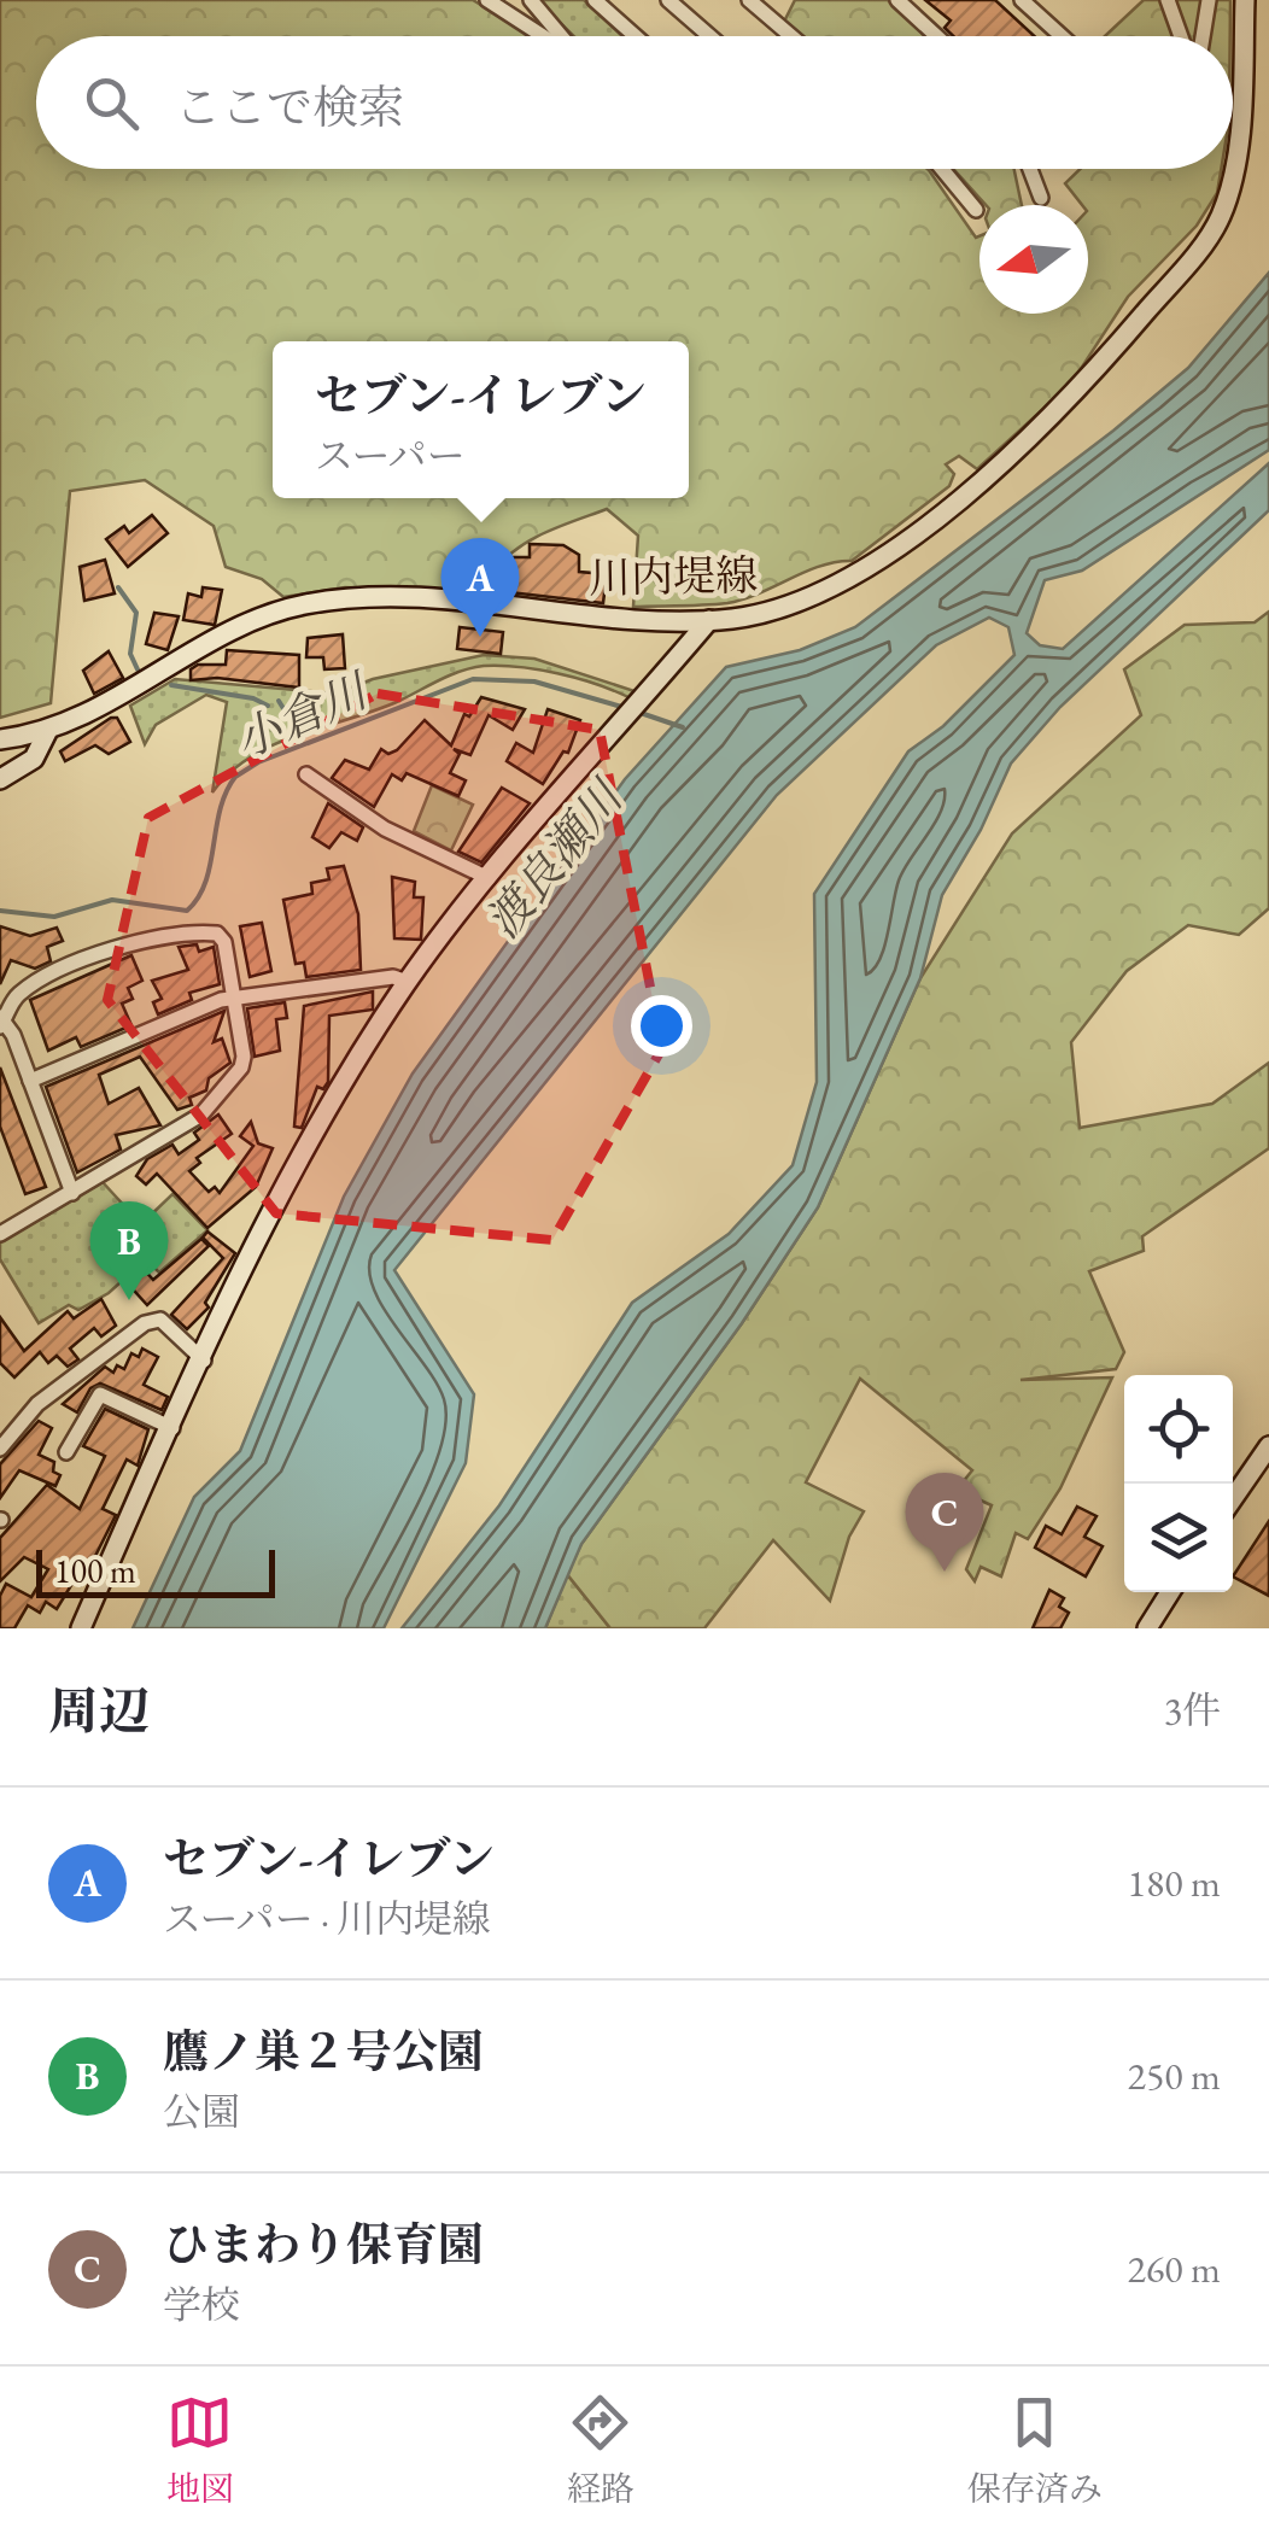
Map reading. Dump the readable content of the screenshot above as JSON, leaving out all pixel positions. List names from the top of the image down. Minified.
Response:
{"streets":{"main road":["川内堤線"]},"water":["小倉川","渡良瀬川"],"scale_bar":"100 m","north":"left","page":{"search":"ここで検索","popup":["セブン-イレブン","スーパー"],"pins":["A","B","C"],"scale":"100 m","heading":["周辺","3件"],"list":[{"mark":"A","name":"セブン-イレブン","note":"スーパー · 川内堤線","value":"180 m"},{"mark":"B","name":"鷹ノ巣２号公園","note":"公園","value":"250 m"},{"mark":"C","name":"ひまわり保育園","note":"学校","value":"260 m"}],"nav":["地図","経路","保存済み"]}}
